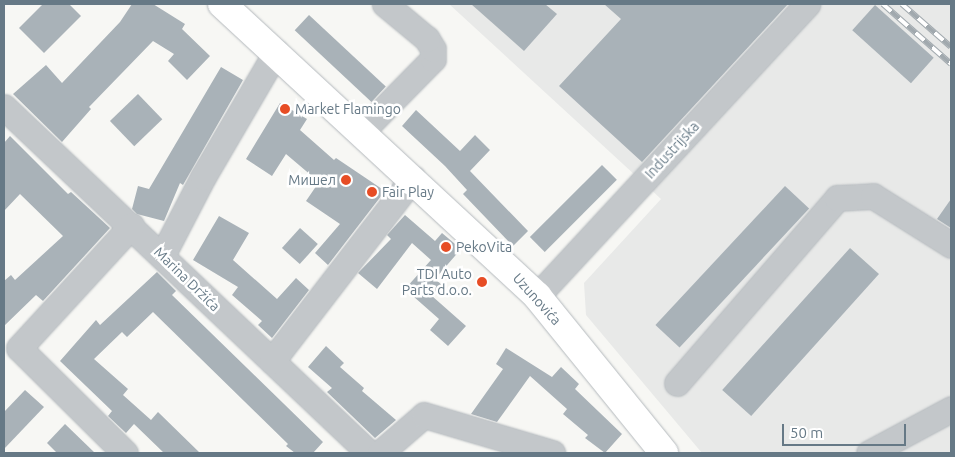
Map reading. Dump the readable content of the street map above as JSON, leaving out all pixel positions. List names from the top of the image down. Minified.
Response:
{"streets":{"main road":["Uzunovića"],"street":["Industrijska","Marina Držića"]},"crossings":[["Industrijska","Uzunovića"]],"places":["Market Flamingo","Мишел","Fair Play","PekoVita","TDI Auto Parts d.o.o."],"scale_bar":"50 m"}
